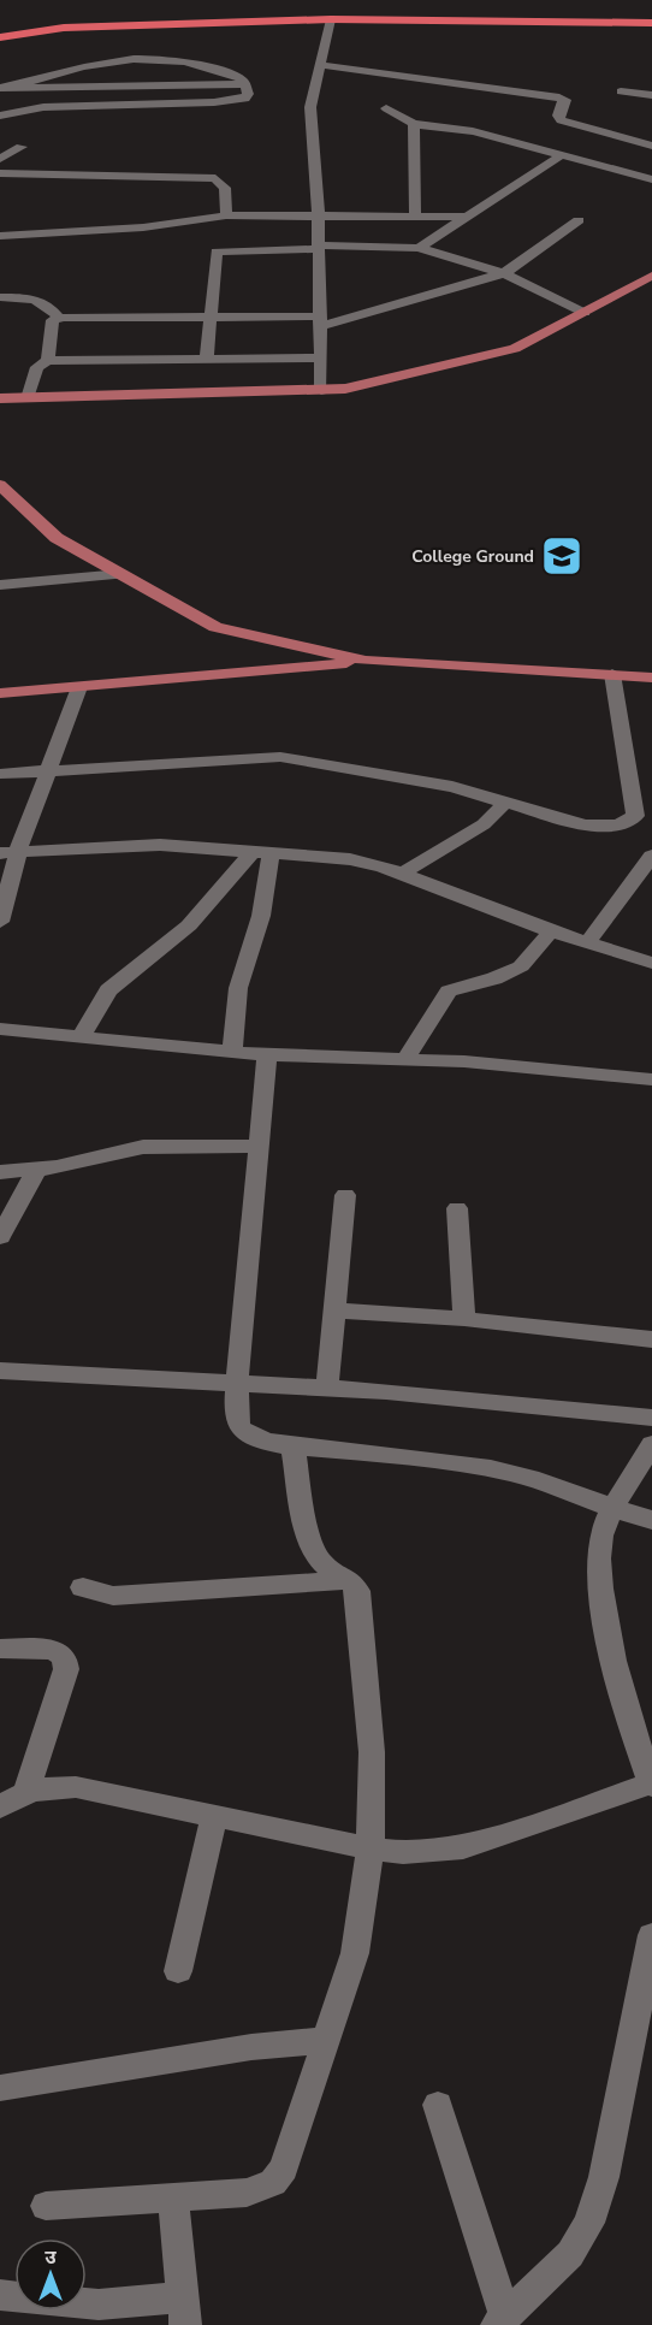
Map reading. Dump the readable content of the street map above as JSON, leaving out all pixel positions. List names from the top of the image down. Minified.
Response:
{"places":{"school or university":["College Ground"]},"north":"top"}
